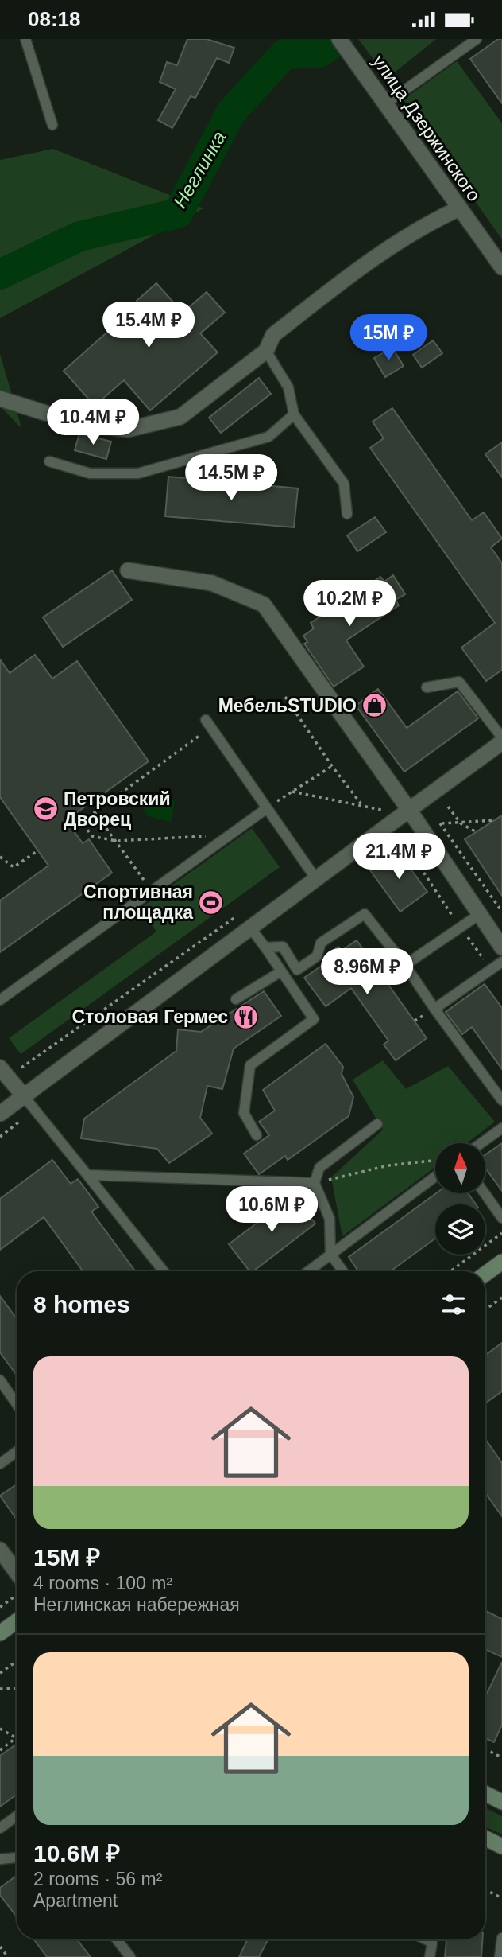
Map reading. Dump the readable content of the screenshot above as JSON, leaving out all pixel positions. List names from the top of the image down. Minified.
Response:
{"streets":{"street":["улица Дзержинского"]},"water":["Неглинка"],"places":{"shop":["МебельSTUDIO"],"school or university":["Петровский Дворец"],"sports":["Спортивная площадка"],"restaurant":["Столовая Гермес"]},"north":"top","page":{"status":"08:18","price":["15.4M ₽","15M ₽","10.4M ₽","14.5M ₽","10.2M ₽","21.4M ₽","8.96M ₽","10.6M ₽"],"heading":"8 homes","list":[{"name":"15M ₽","note":"4 rooms · 100 m² · Неглинская набережная"},{"name":"10.6M ₽","note":"2 rooms · 56 m² · Apartment"}]}}
